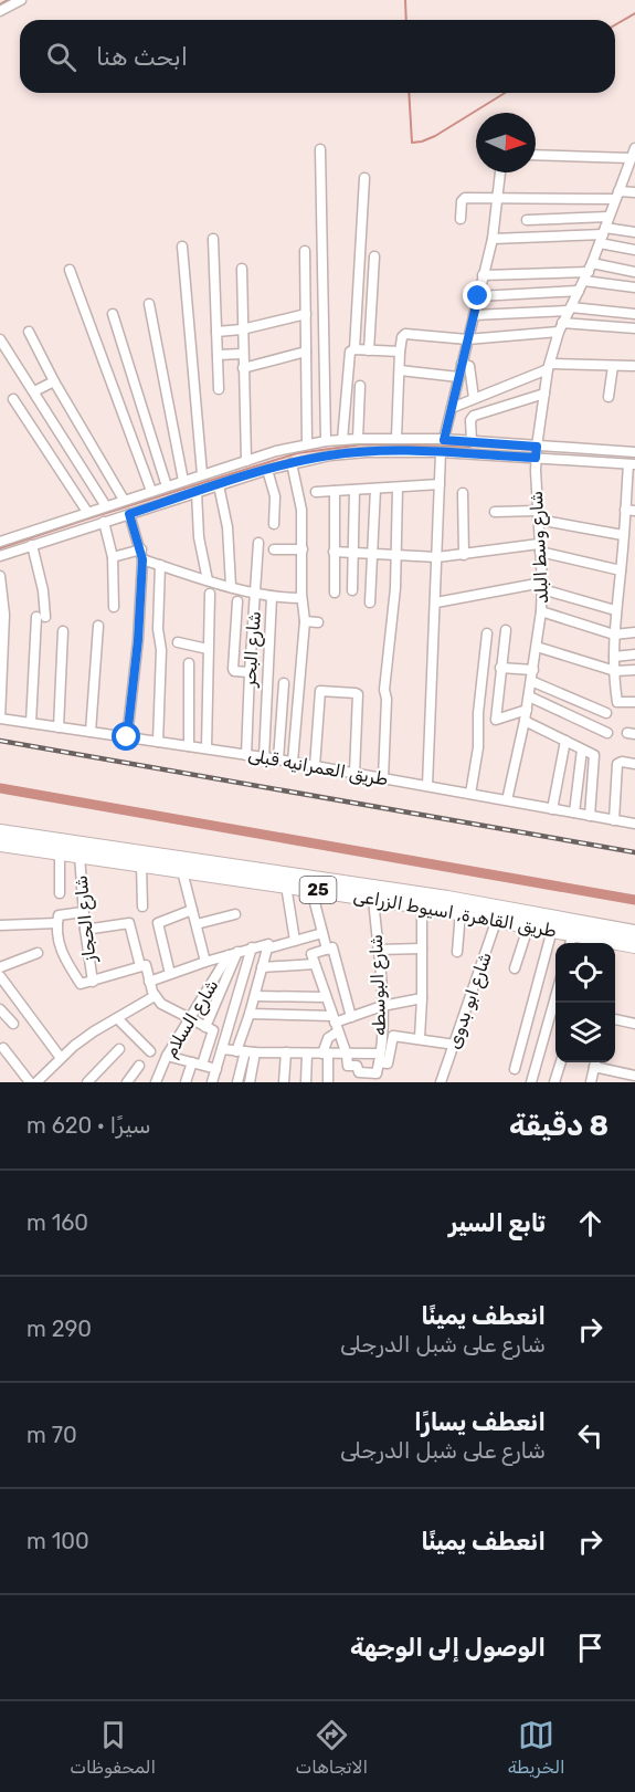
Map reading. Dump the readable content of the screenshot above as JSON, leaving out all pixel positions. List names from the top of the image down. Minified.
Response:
{"streets":{"highway":["25","طريق القاهرة, اسيوط الزراعى"],"street":["شارع وسط البلد","شارع البحر","طريق العمرانيه قبلى","شارع الحجاز","شارع البوسطه","شارع ابو بدوى","شارع السلام"]},"crossings":[["شارع وسط البلد","طريق العمرانيه قبلى"],["شارع البحر","طريق العمرانيه قبلى"],["طريق القاهرة, اسيوط الزراعى","شارع الحجاز"],["طريق القاهرة, اسيوط الزراعى","شارع البوسطه"],["طريق القاهرة, اسيوط الزراعى","شارع ابو بدوى"]],"north":"right","page":{"search":"ابحث هنا","heading":["8 دقيقة","سيرًا · 620 m"],"list":[["تابع السير","160 m"],["انعطف يمينًا","شارع على شبل الدرجلى","290 m"],["انعطف يسارًا","شارع على شبل الدرجلى","70 m"],["انعطف يمينًا","100 m"],"الوصول إلى الوجهة"],"nav":["الخريطة","الاتجاهات","المحفوظات"]}}
